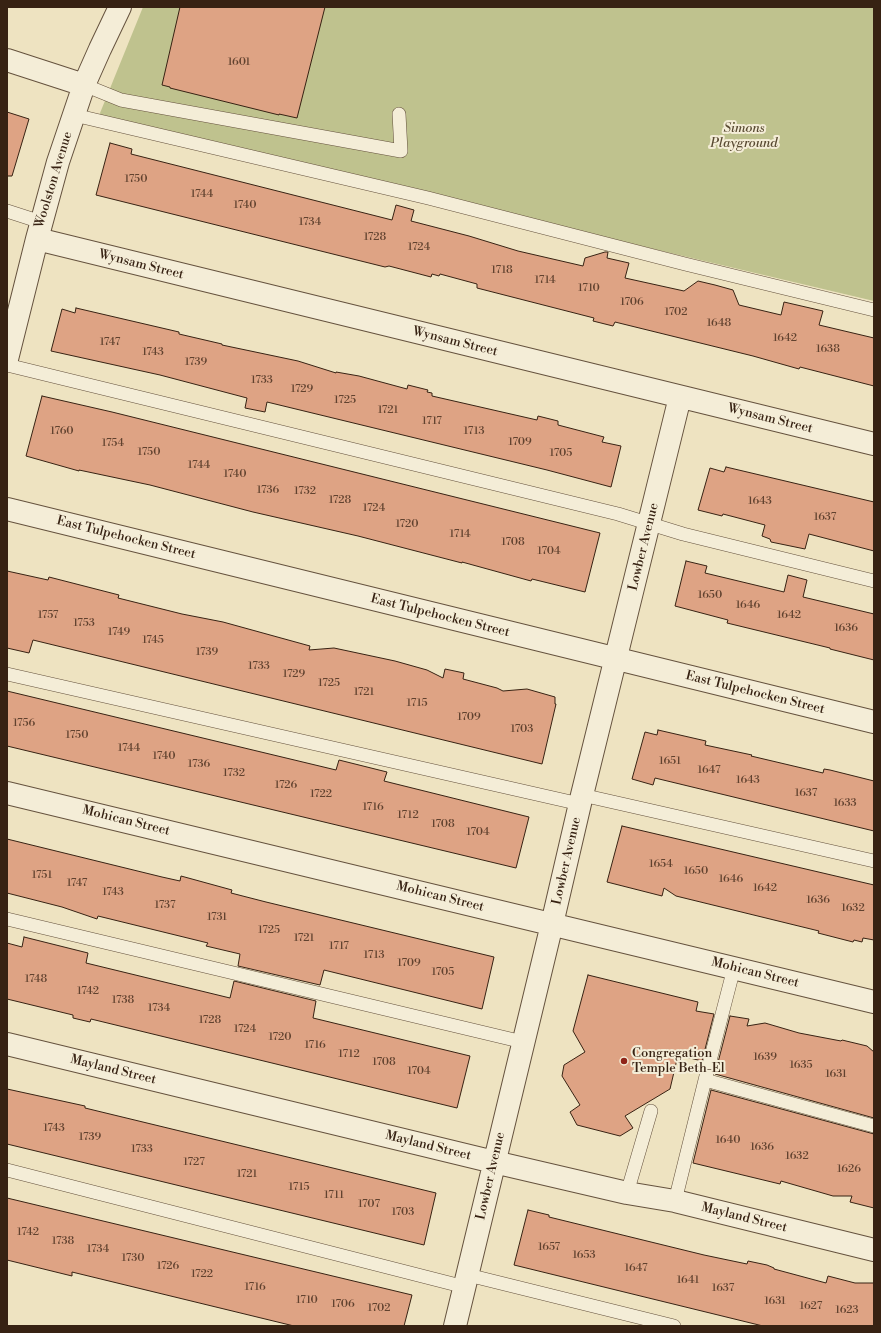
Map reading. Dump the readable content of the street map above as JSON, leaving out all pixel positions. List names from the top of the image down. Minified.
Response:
{"streets":{"street":["Woolston Avenue","Wynsam Street","East Tulpehocken Street","Lowber Avenue","Mohican Street","Mayland Street"]},"crossings":[["Woolston Avenue","Wynsam Street"],["Wynsam Street","Lowber Avenue"],["East Tulpehocken Street","Lowber Avenue"],["Lowber Avenue","Mohican Street"],["Lowber Avenue","Mayland Street"]],"parks":["Simons Playground"],"places":["Congregation Temple Beth-El"],"house_numbers":["1601","1750","1744","1740","1734","1728","1724","1718","1714","1710","1706","1702","1648","1642","1747","1638","1743","1739","1733","1729","1725","1721","1717","1760","1713","1709","1754","1750","1705","1744","1740","1736","1732","1728","1643","1724","1637","1720","1714","1708","1704","1650","1646","1757","1642","1753","1636","1749","1745","1739","1733","1729","1725","1721","1715","1709","1756","1703","1750","1744","1740","1651","1736","1647","1732","1643","1726","1637","1722","1633","1716","1712","1708","1704","1654","1650","1751","1646","1747","1642","1743","1636","1737","1632","1731","1725","1721","1717","1713","1709","1705","1748","1742","1738","1734","1728","1724","1720","1716","1712","1639","1708","1635","1704","1631","1743","1739","1640","1636","1733","1632","1727","1626","1721","1715","1711","1707","1703","1742","1738","1657","1734","1653","1730","1726","1647","1722","1641","1716","1637","1710","1631","1706","1627","1702","1623"]}
